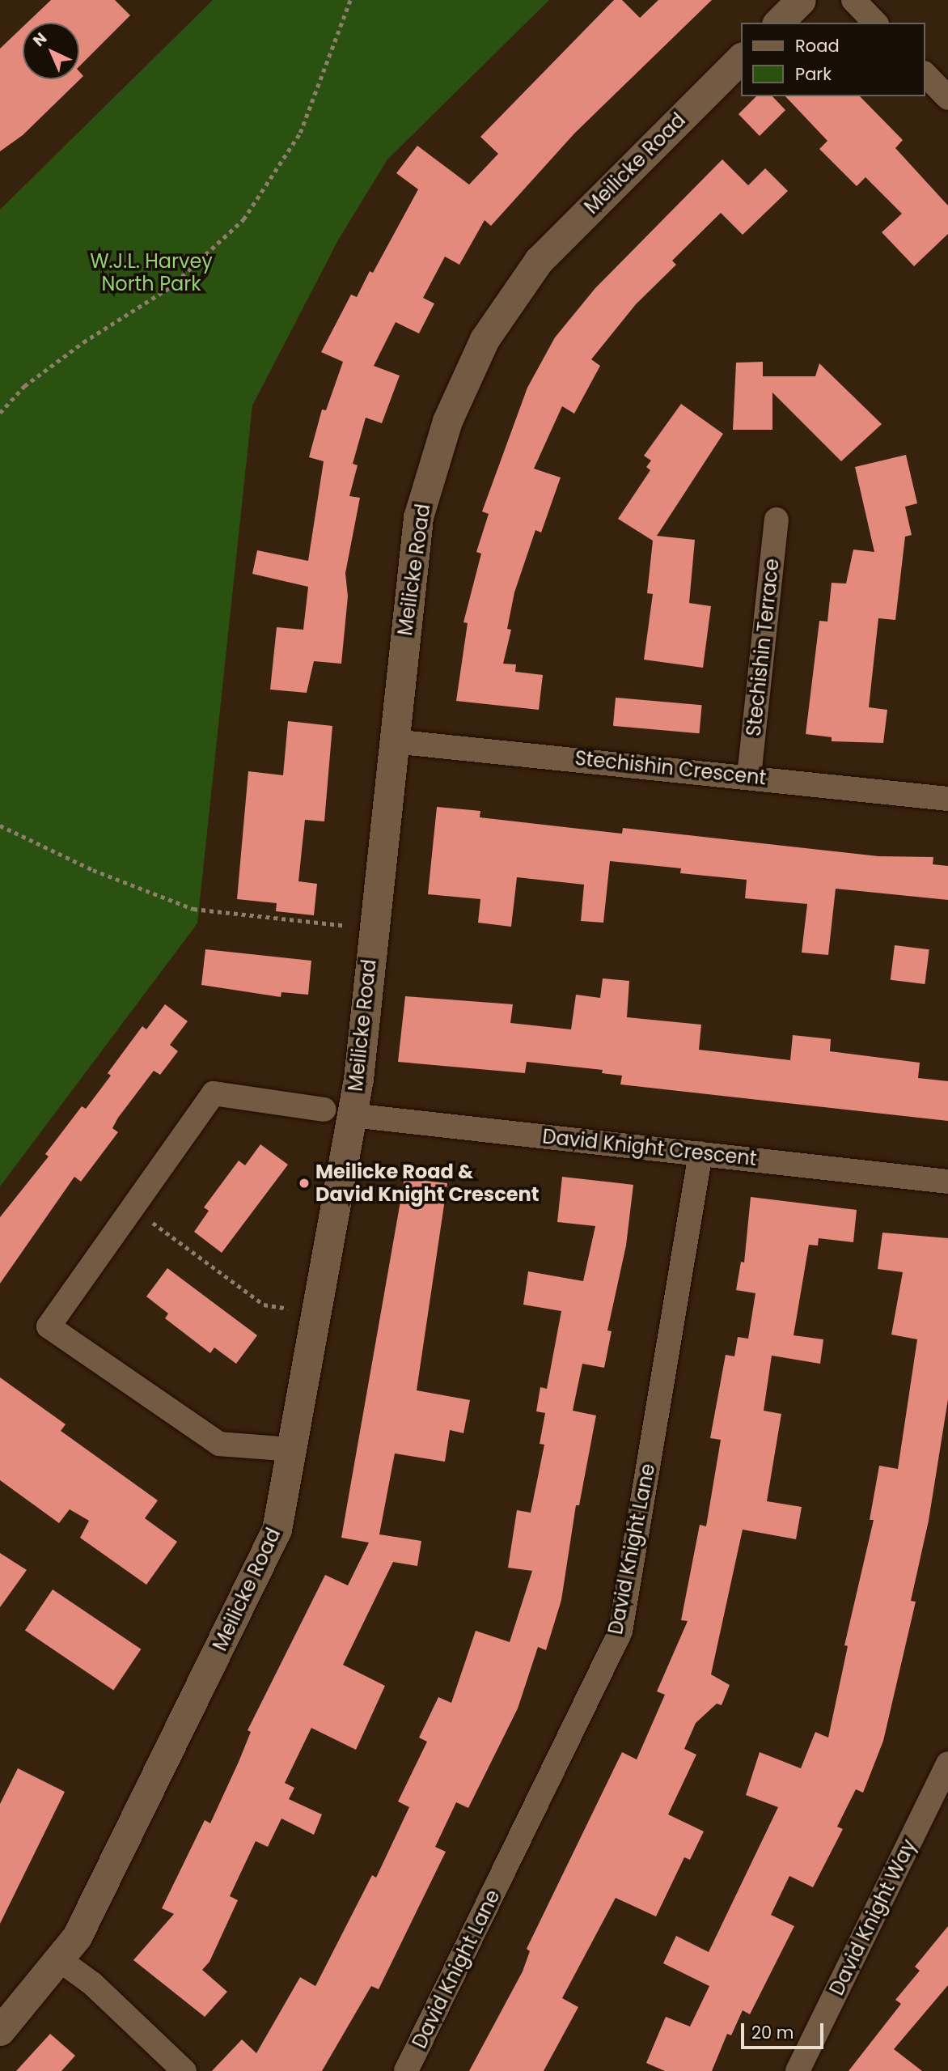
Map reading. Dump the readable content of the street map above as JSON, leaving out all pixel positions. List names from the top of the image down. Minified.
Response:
{"streets":{"street":["Meilicke Road","Stechishin Terrace","Stechishin Crescent","David Knight Crescent","David Knight Lane","David Knight Way"]},"crossings":[["Meilicke Road","Stechishin Crescent"],["Meilicke Road","David Knight Crescent"],["Stechishin Terrace","Stechishin Crescent"],["David Knight Crescent","David Knight Lane"]],"parks":["W.J.L. Harvey North Park"],"places":["Meilicke Road & David Knight Crescent"],"legend":["Road","Park"],"scale_bar":"20 m","north":"top left"}
